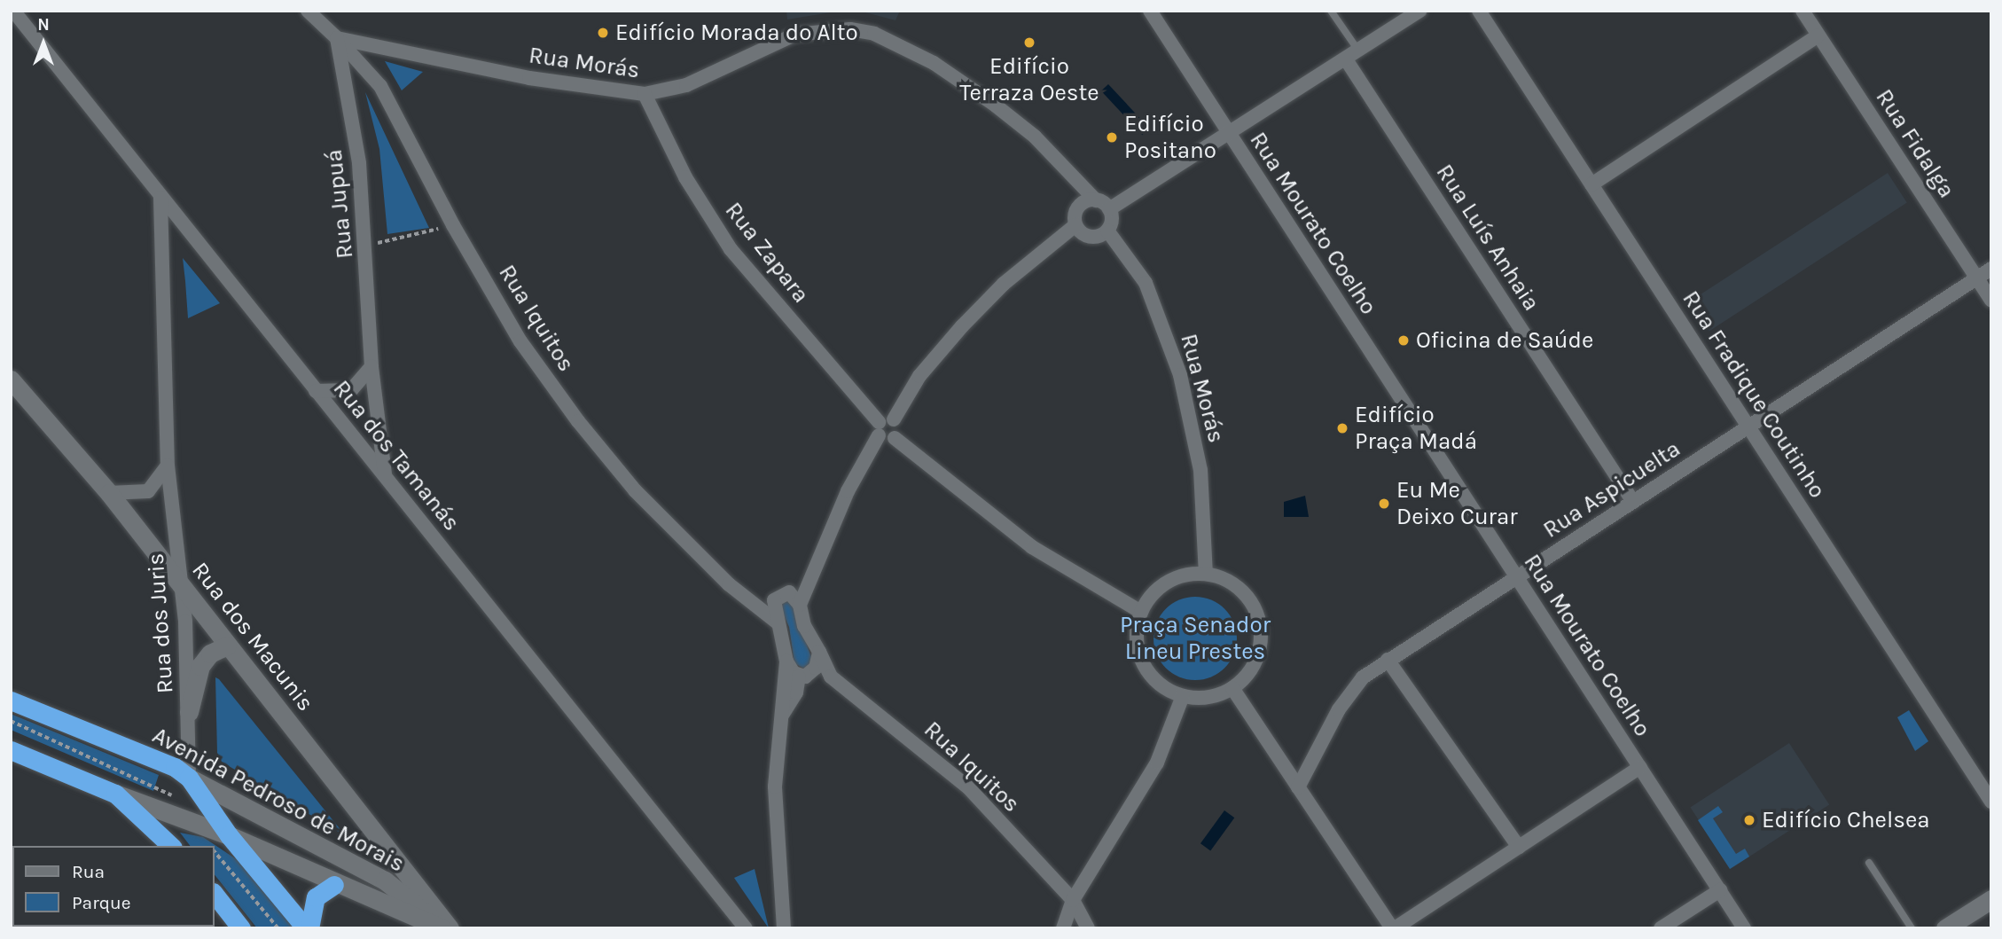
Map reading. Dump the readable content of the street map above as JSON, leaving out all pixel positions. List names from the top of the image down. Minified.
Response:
{"streets":{"highway":["Avenida Pedroso de Morais"],"main road":["Rua dos Macunis"],"street":["Rua Morás","Rua Fidalga","Rua Jupuá","Rua Mourato Coelho","Rua Luís Anhaia","Rua Zapara","Rua Iquitos","Rua Fradique Coutinho","Rua dos Tamanás","Rua Aspicuelta","Rua dos Juris"]},"crossings":[["Rua Morás","Rua Jupuá"],["Rua Morás","Rua Zapara"],["Rua Morás","Rua Iquitos"],["Rua Fidalga","Rua Aspicuelta"],["Rua Jupuá","Rua Iquitos"],["Rua Jupuá","Rua dos Tamanás"],["Rua Mourato Coelho","Rua Aspicuelta"],["Rua Luís Anhaia","Rua Aspicuelta"],["Rua Fradique Coutinho","Rua Aspicuelta"],["Rua dos Tamanás","Rua dos Juris"],["Rua dos Juris","Rua dos Macunis"],["Rua dos Juris","Avenida Pedroso de Morais"],["Rua dos Macunis","Avenida Pedroso de Morais"]],"parks":["Praça Senador Lineu Prestes"],"places":["Edifício Morada do Alto","Edifício Terraza Oeste","Edifício Positano","Oficina de Saúde","Edifício Praça Madá","Eu Me Deixo Curar","Edifício Chelsea"],"legend":["Rua","Parque"],"north":"top"}
